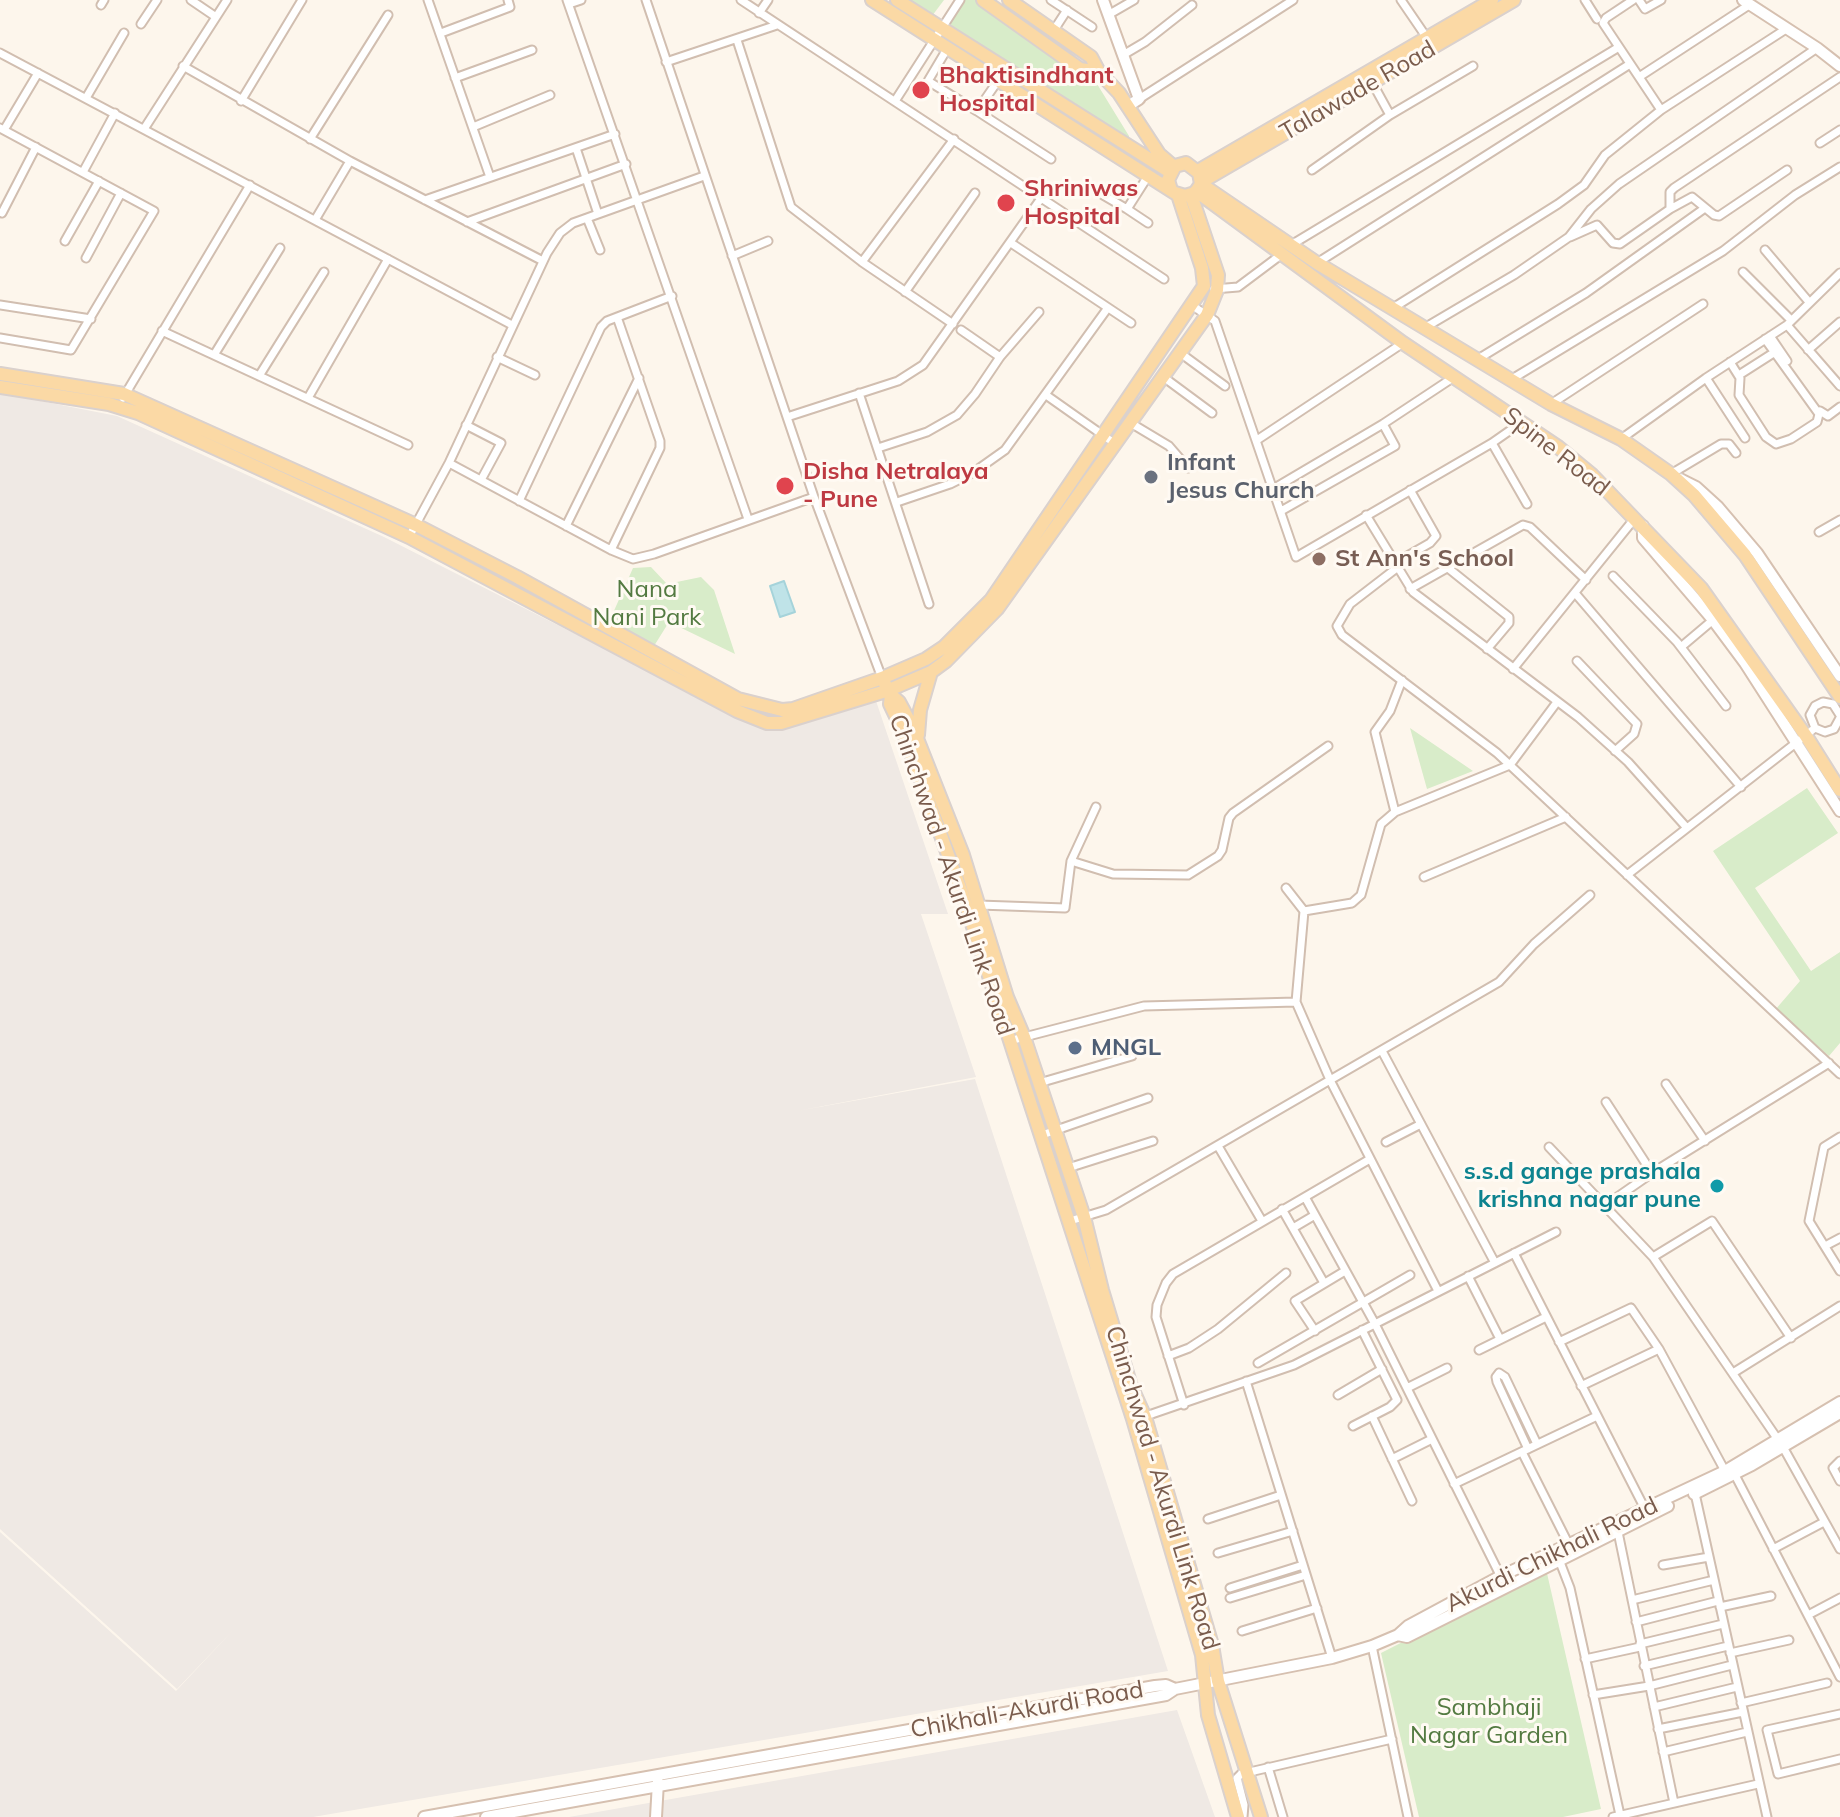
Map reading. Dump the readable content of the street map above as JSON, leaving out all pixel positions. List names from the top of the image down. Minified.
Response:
{"streets":{"main road":["Talawade Road","Spine Road","Chinchwad - Akurdi Link Road","Akurdi Chikhali Road","Chikhali-Akurdi Road"]},"crossings":[["Talawade Road","Spine Road"],["Chinchwad - Akurdi Link Road","Akurdi Chikhali Road"],["Chinchwad - Akurdi Link Road","Chikhali-Akurdi Road"],["Akurdi Chikhali Road","Chikhali-Akurdi Road"]],"parks":["Nana Nani Park","Sambhaji Nagar Garden"],"places":["Bhaktisindhant Hospital","Shriniwas Hospital","Infant Jesus Church","Disha Netralaya - Pune","St Ann's School","MNGL","s.s.d gange prashala krishna nagar pune"]}
